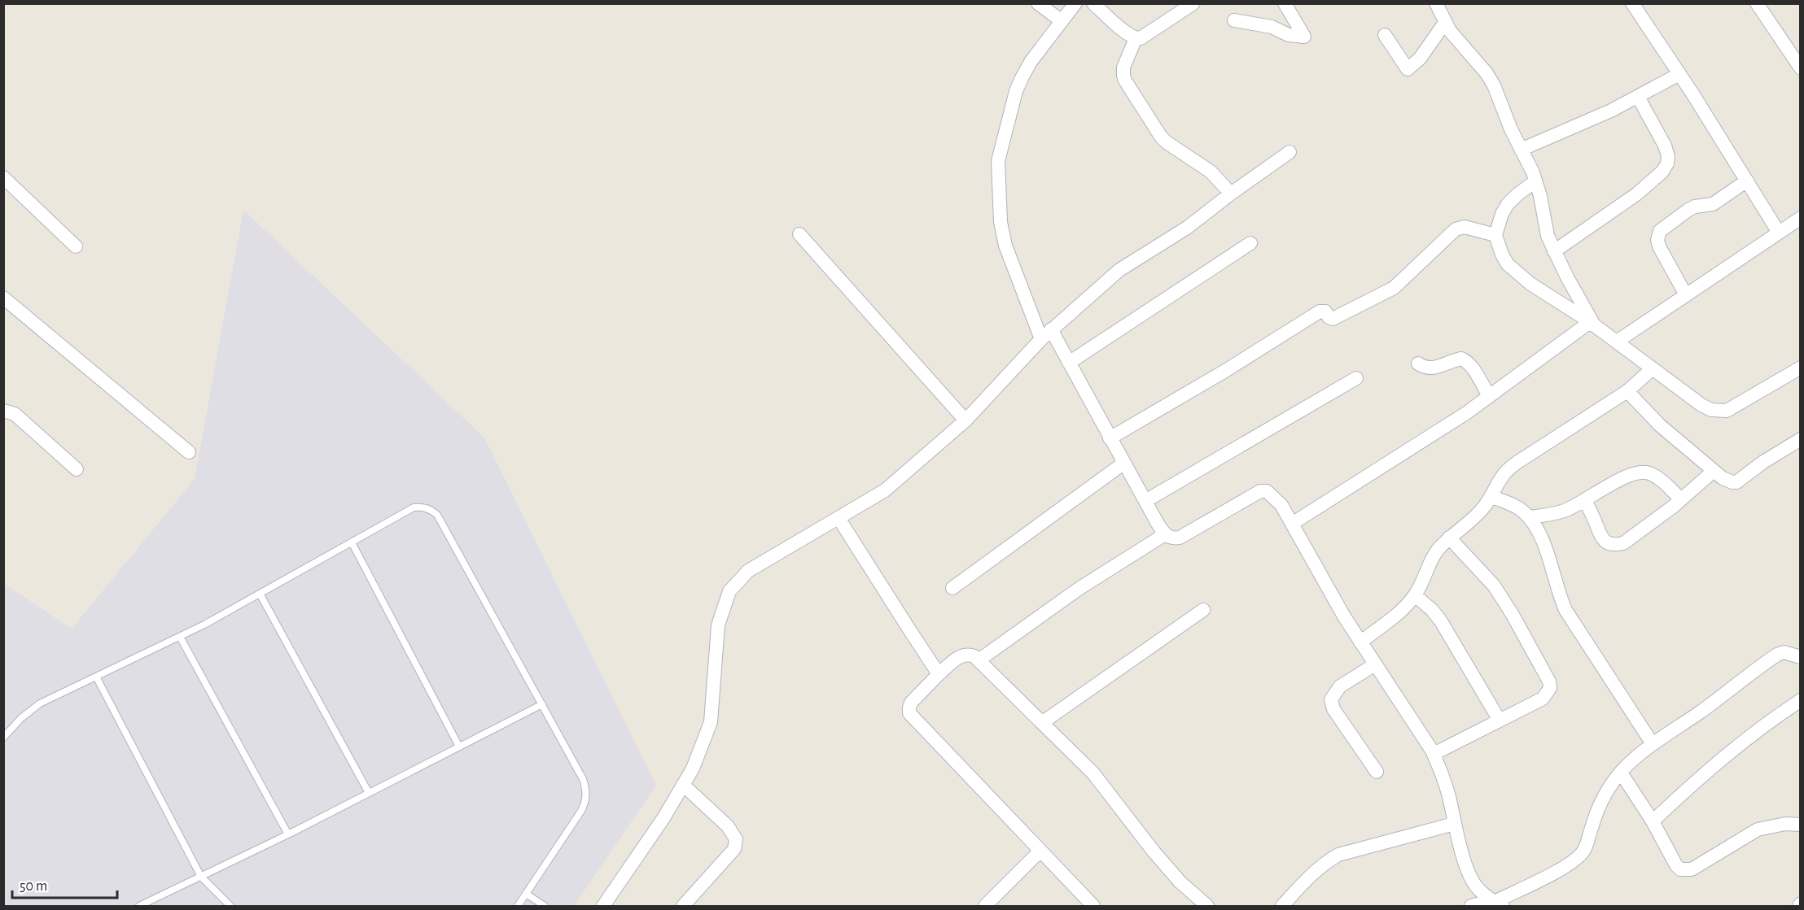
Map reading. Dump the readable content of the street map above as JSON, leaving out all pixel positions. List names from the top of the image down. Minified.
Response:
{"scale_bar":"50 m"}
